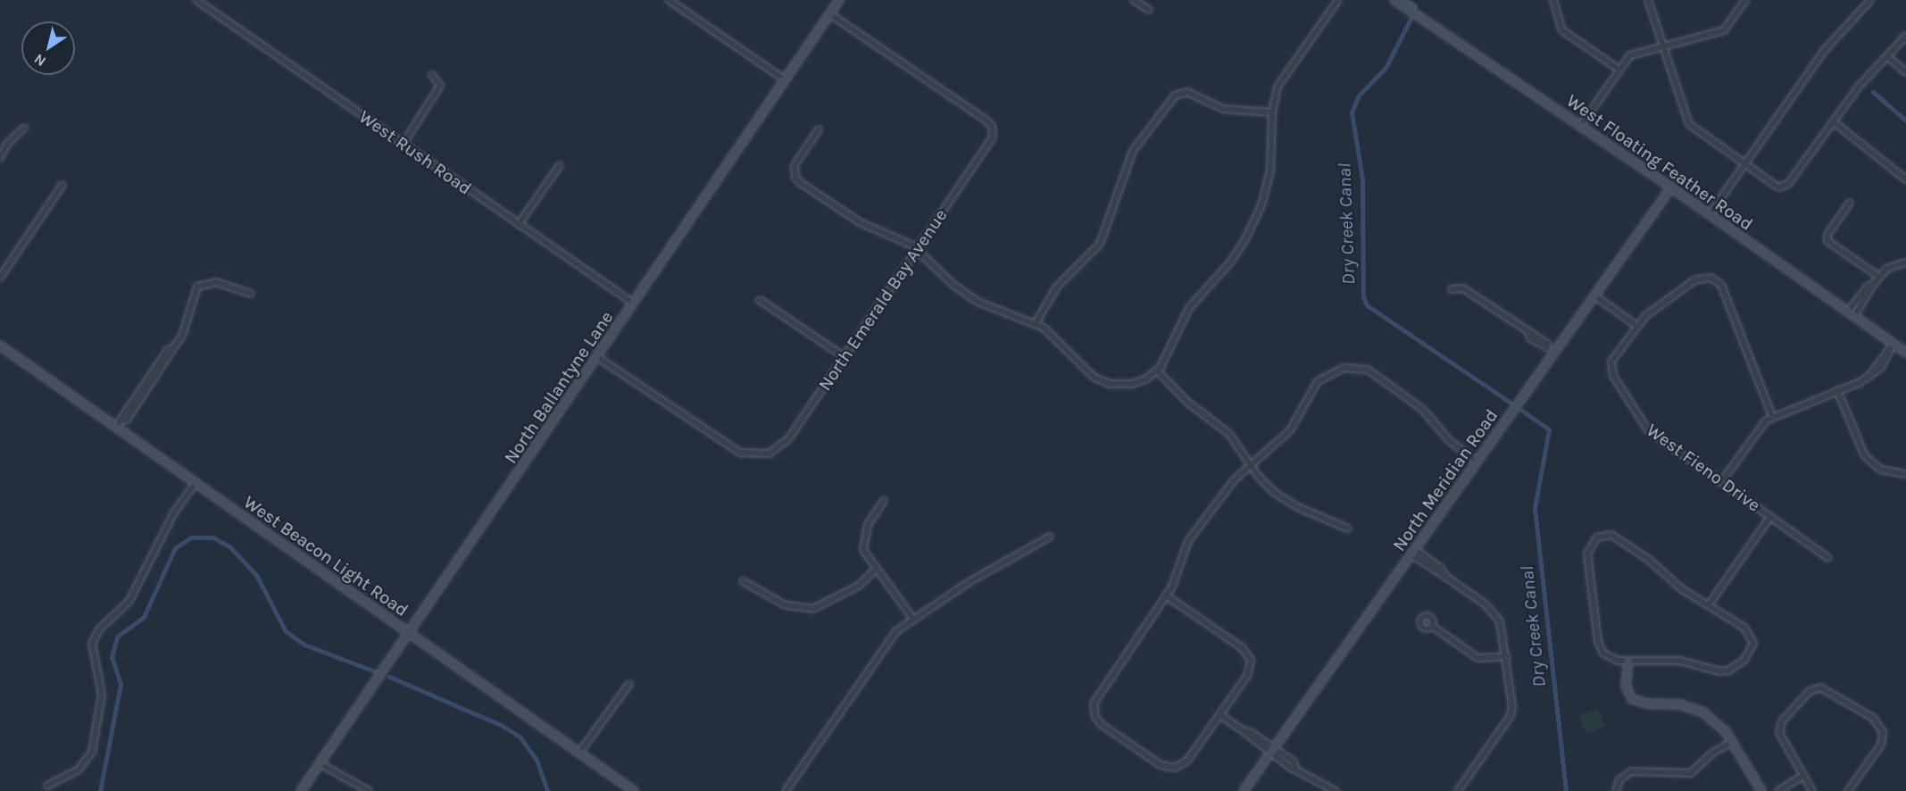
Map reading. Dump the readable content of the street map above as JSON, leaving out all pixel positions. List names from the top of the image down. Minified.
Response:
{"streets":{"street":["West Rush Road","West Floating Feather Road","North Emerald Bay Avenue","North Ballantyne Lane","West Fieno Drive","North Meridian Road","West Beacon Light Road"]},"crossings":[["West Rush Road","North Ballantyne Lane"],["West Floating Feather Road","North Meridian Road"],["North Emerald Bay Avenue","North Ballantyne Lane"],["North Ballantyne Lane","West Beacon Light Road"]],"water":["Dry Creek Canal"],"north":"bottom left"}
